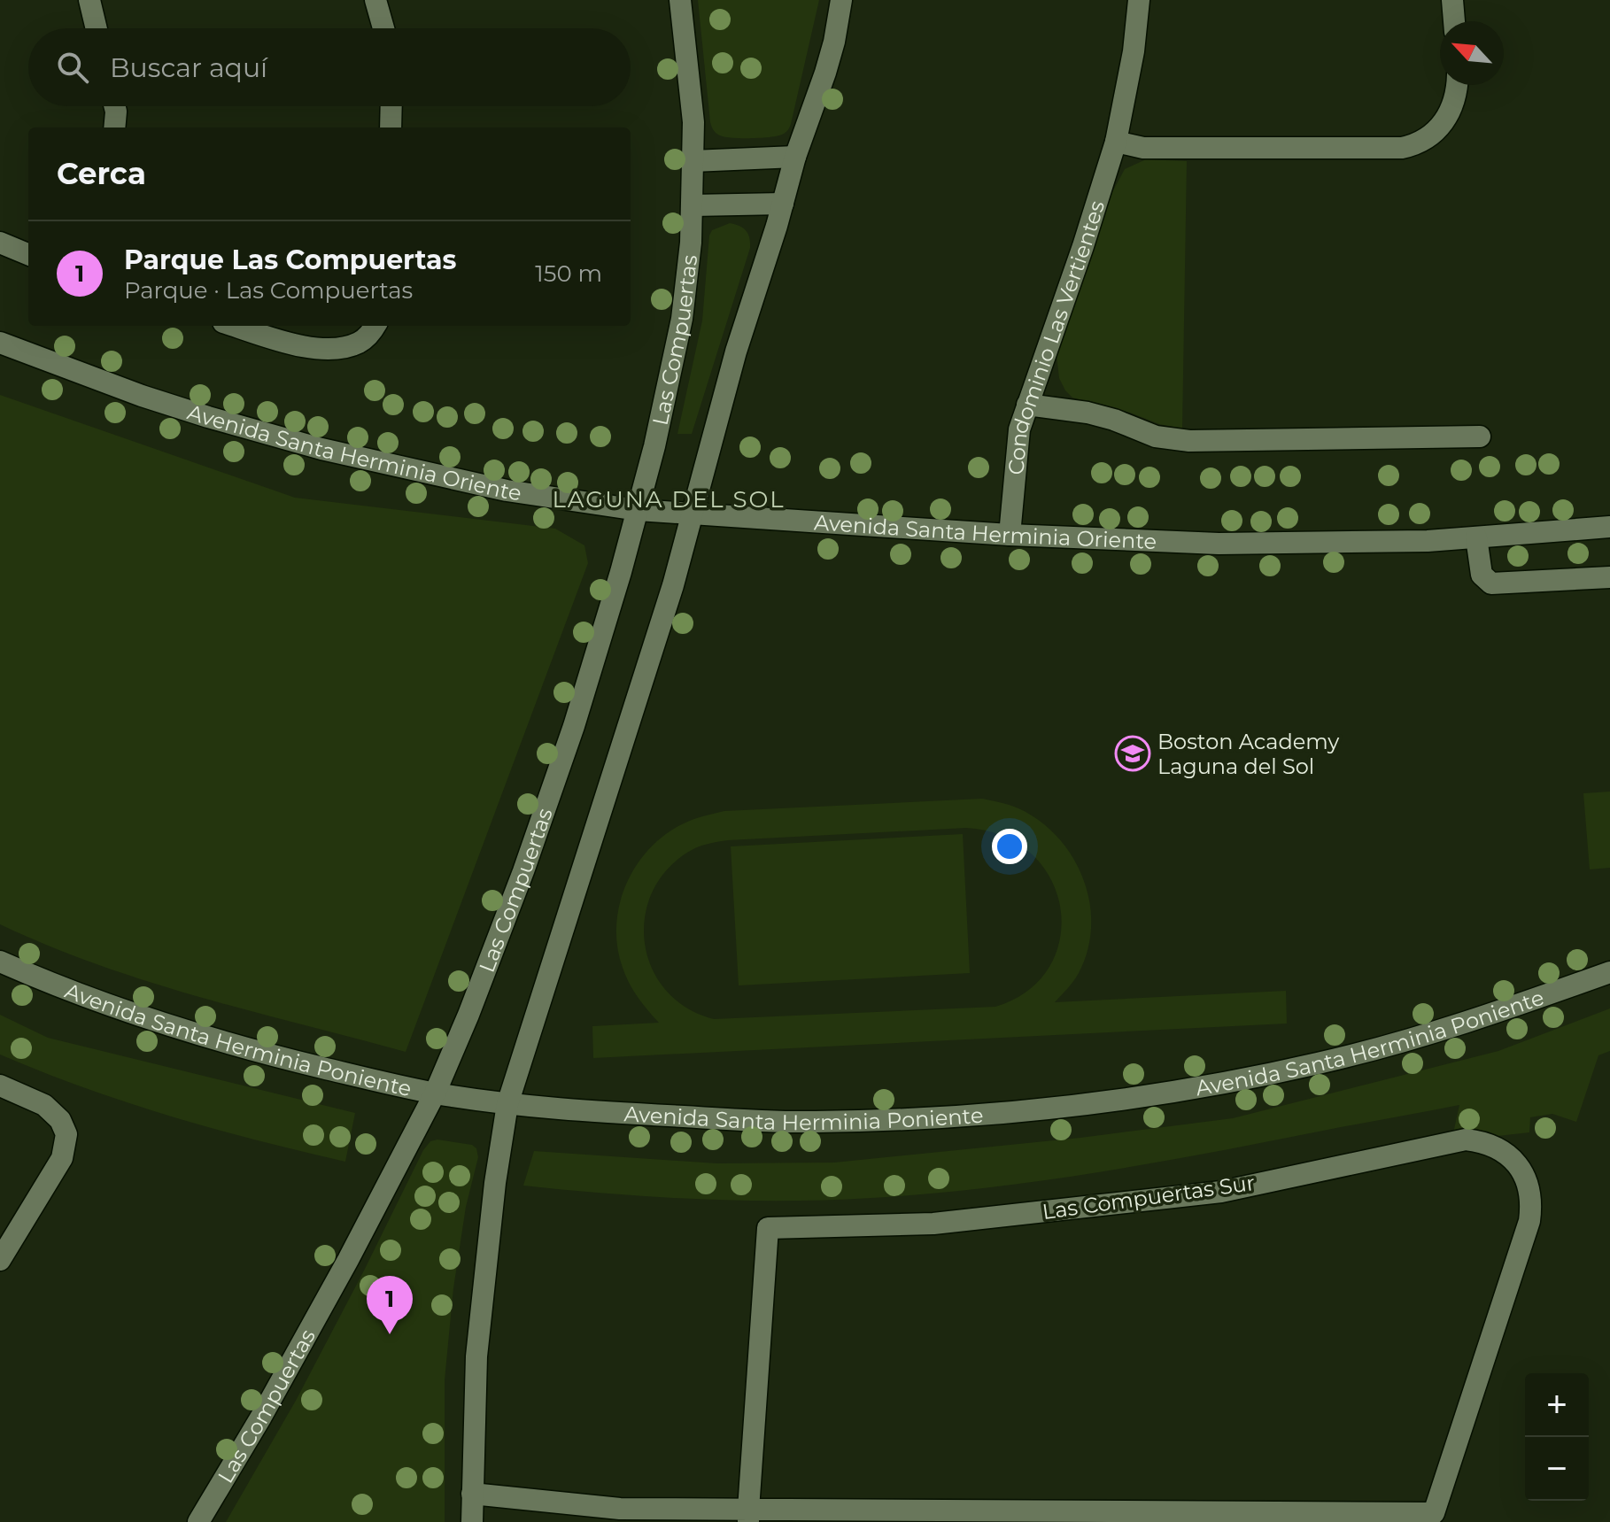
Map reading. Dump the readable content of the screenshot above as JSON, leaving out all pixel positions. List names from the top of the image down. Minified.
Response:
{"streets":{"street":["Condominio Las Vertientes","Las Compuertas","Avenida Santa Herminia Oriente","Avenida Santa Herminia Poniente","Las Compuertas Sur"]},"crossings":[["Condominio Las Vertientes","Avenida Santa Herminia Oriente"],["Las Compuertas","Avenida Santa Herminia Oriente"],["Las Compuertas","Avenida Santa Herminia Poniente"]],"districts":["LAGUNA DEL SOL"],"places":{"school or university":["Boston Academy Laguna del Sol"]},"north":"top left","page":{"search":"Buscar aquí","heading":"Cerca","list":[{"mark":"1","name":"Parque Las Compuertas","note":"Parque · Las Compuertas","value":"150 m"}],"pins":"1","map_buttons":["+","−"]}}
